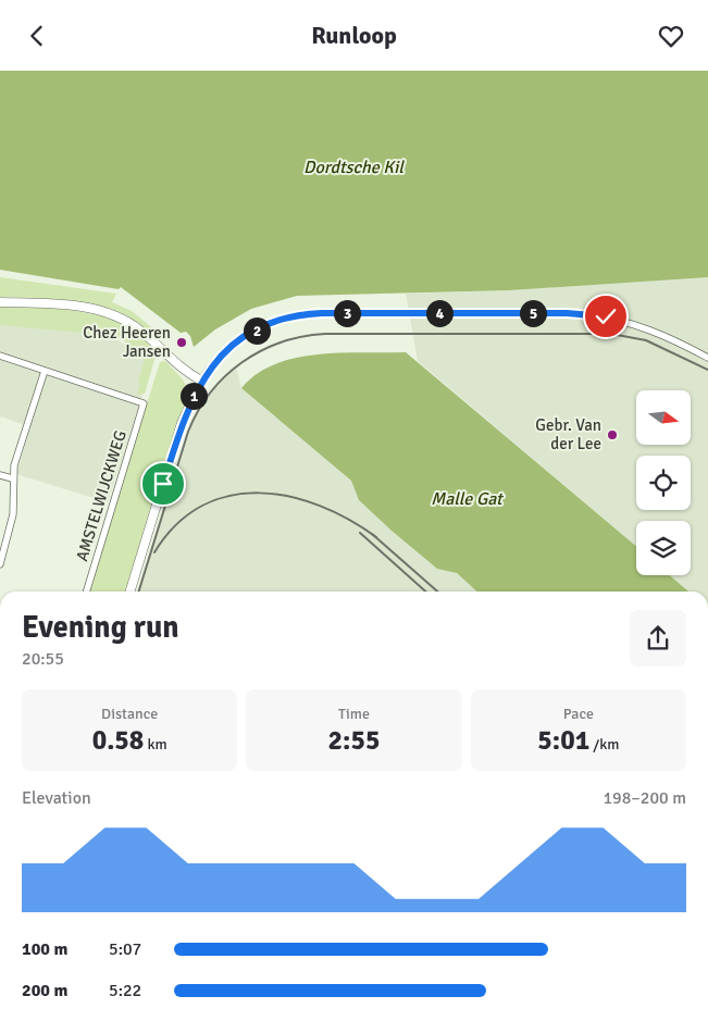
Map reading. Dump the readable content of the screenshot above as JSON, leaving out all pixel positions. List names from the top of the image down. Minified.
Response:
{"streets":{"street":["AMSTELWIJCKWEG"]},"water":["Dordtsche Kil","Malle Gat"],"places":["Chez Heeren Jansen","Gebr. Van der Lee"],"north":"right","page":{"header":"Runloop","pins":["3","4","5","2","1"],"heading":["Evening run","20:55"],"stats":[["Distance","0.58 km"],["Time","2:55"],["Pace","5:01 /km"]],"chart":["Elevation","198–200 m"],"list":[{"name":"100 m","note":"5:07"},{"name":"200 m","note":"5:22"}]}}
